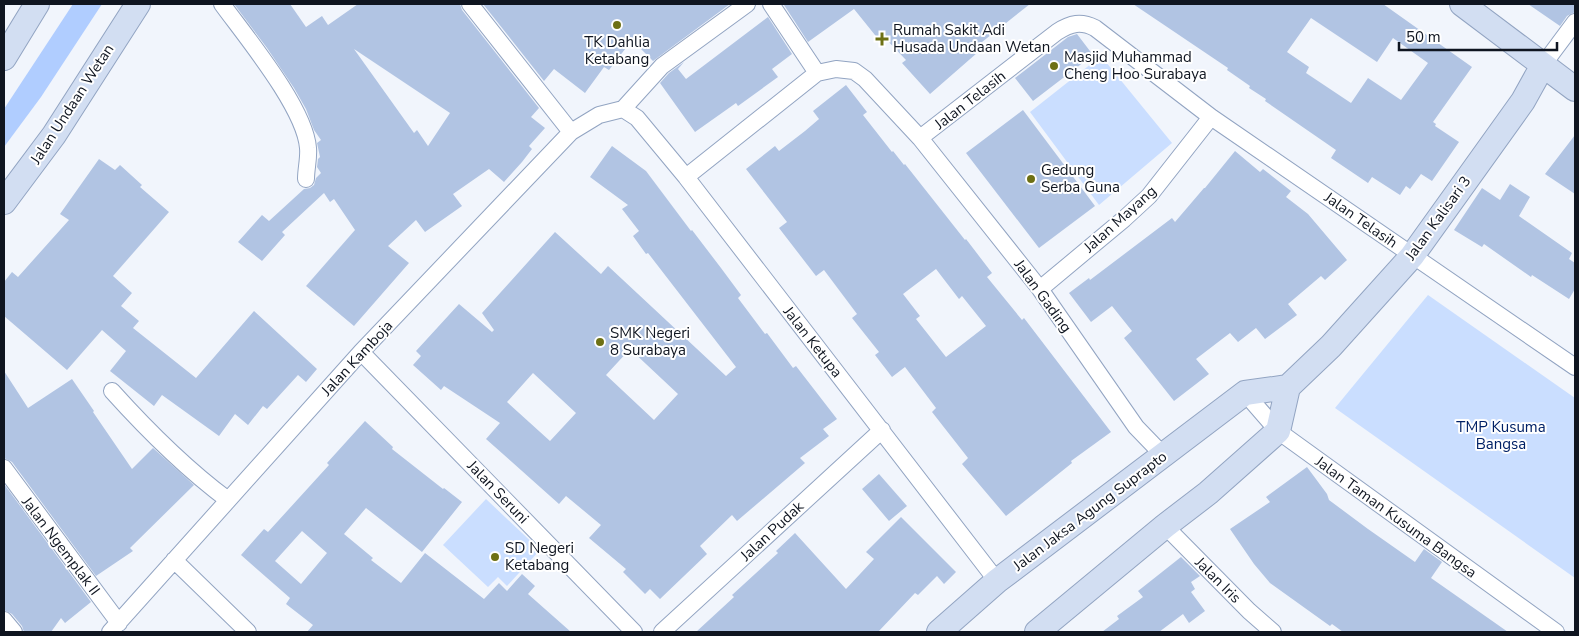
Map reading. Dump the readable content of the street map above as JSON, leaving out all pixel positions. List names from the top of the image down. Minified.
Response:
{"streets":{"street":["Jalan Telasih","Jalan Undaan Wetan","Jalan Kalisari 3","Jalan Mayang","Jalan Gading","Jalan Ketupa","Jalan Kamboja","Jalan Seruni","Jalan Jaksa Agung Suprapto","Jalan Taman Kusuma Bangsa","Jalan Pudak","Jalan Ngemplak II","Jalan Iris"]},"crossings":[["Jalan Telasih","Jalan Kalisari 3"],["Jalan Telasih","Jalan Mayang"],["Jalan Telasih","Jalan Gading"],["Jalan Mayang","Jalan Gading"],["Jalan Gading","Jalan Jaksa Agung Suprapto"],["Jalan Ketupa","Jalan Kamboja"],["Jalan Ketupa","Jalan Jaksa Agung Suprapto"],["Jalan Ketupa","Jalan Pudak"],["Jalan Kamboja","Jalan Seruni"],["Jalan Kamboja","Jalan Ngemplak II"],["Jalan Jaksa Agung Suprapto","Jalan Taman Kusuma Bangsa"]],"parks":["TMP Kusuma Bangsa"],"places":{"other":["TK Dahlia Ketabang","Masjid Muhammad Cheng Hoo Surabaya","Gedung Serba Guna","SMK Negeri 8 Surabaya","SD Negeri Ketabang"],"health":["Rumah Sakit Adi Husada Undaan Wetan"]},"scale_bar":"50 m"}
